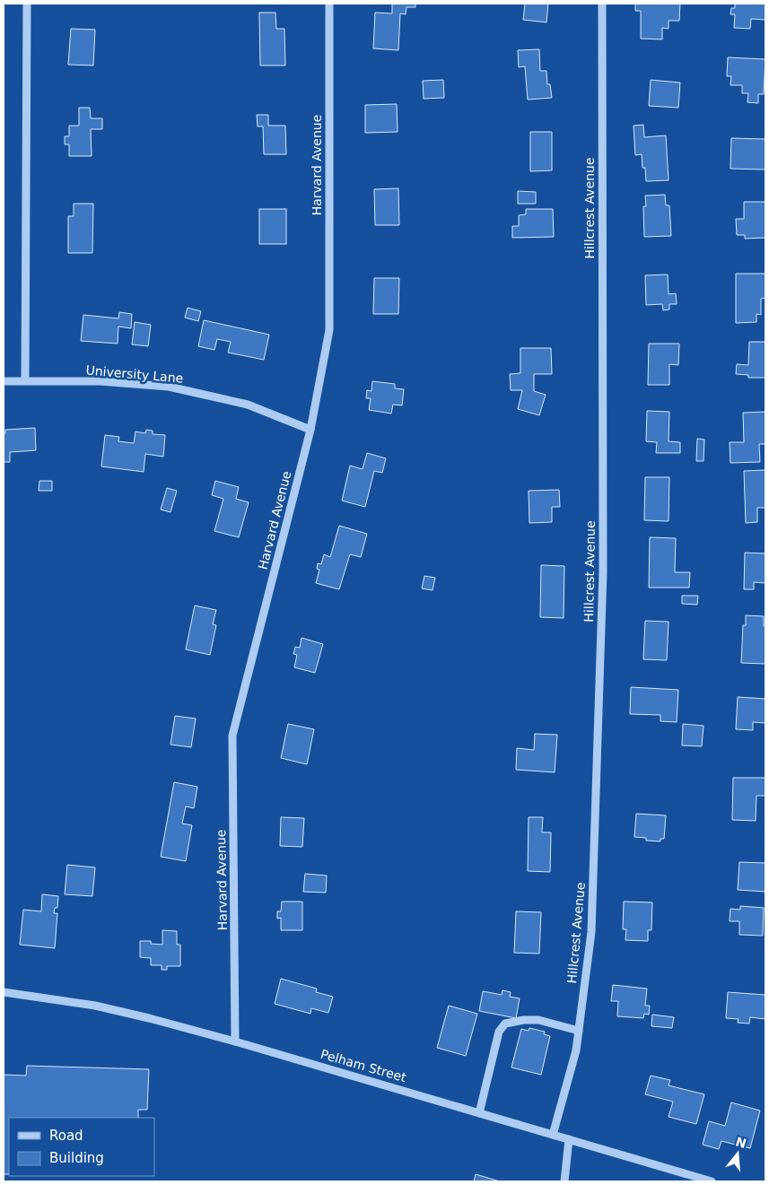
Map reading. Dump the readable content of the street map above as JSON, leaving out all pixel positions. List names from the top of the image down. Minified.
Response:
{"streets":{"street":["Harvard Avenue","Hillcrest Avenue","University Lane","Pelham Street"]},"crossings":[["Harvard Avenue","University Lane"],["Harvard Avenue","Pelham Street"],["Hillcrest Avenue","Pelham Street"]],"legend":["Road","Building"],"north":"top"}
